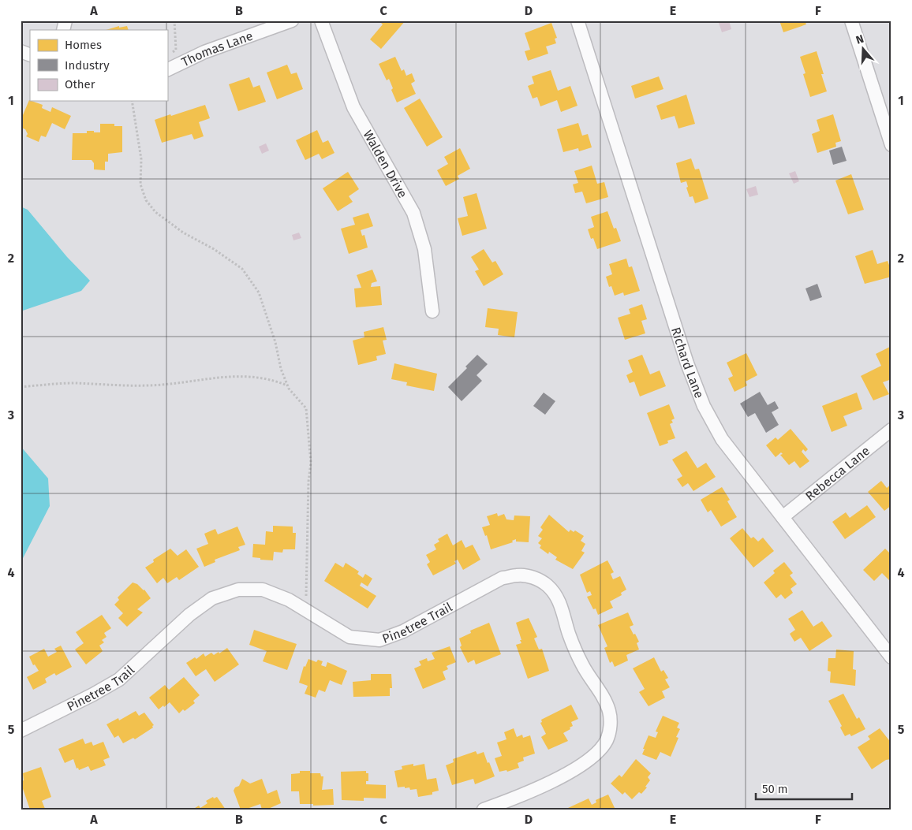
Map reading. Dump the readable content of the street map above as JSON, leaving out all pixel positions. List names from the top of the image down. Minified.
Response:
{"streets":{"street":["Thomas Lane","Walden Drive","Richard Lane","Rebecca Lane","Pinetree Trail"]},"crossings":[["Richard Lane","Rebecca Lane"]],"legend":["Homes","Industry","Other"],"scale_bar":"50 m","north":"top","grid":{"columns":["A","B","C","D","E","F"],"rows":["1","2","3","4","5"]}}
